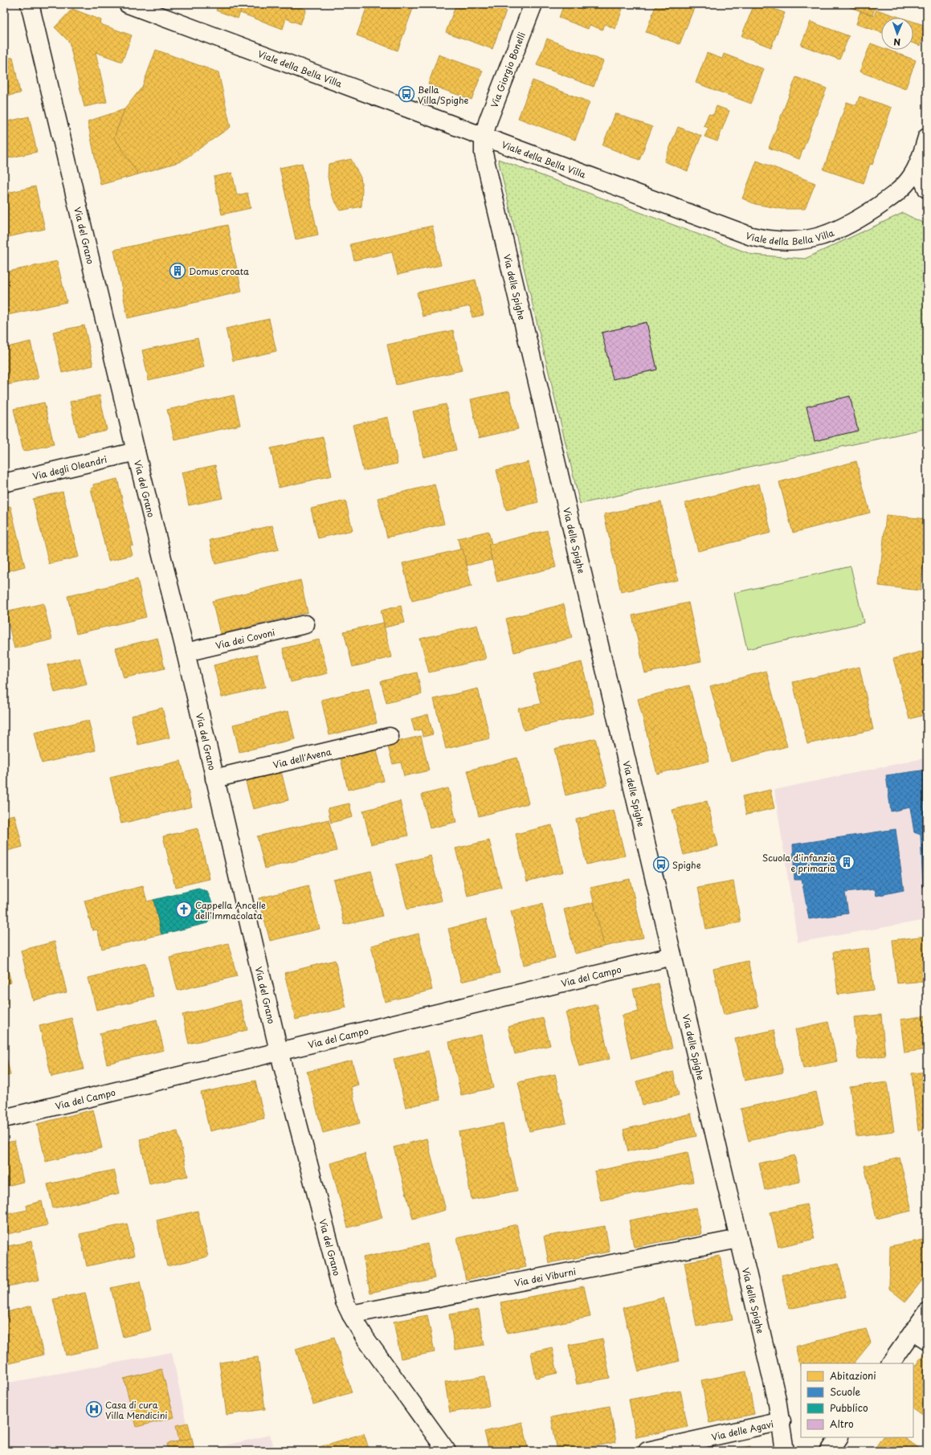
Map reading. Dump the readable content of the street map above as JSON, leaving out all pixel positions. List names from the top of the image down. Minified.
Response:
{"streets":{"street":["Viale della Bella Villa","Via Giorgio Bonelli","Via del Grano","Via delle Spighe","Via degli Oleandri","Via dei Covoni","Via dell'Avena","Via del Campo","Via dei Viburni","Via delle Agavi"]},"crossings":[["Viale della Bella Villa","Via Giorgio Bonelli"],["Viale della Bella Villa","Via delle Spighe"],["Via Giorgio Bonelli","Via delle Spighe"],["Via del Grano","Via degli Oleandri"],["Via del Grano","Via dei Covoni"],["Via del Grano","Via dell'Avena"],["Via del Grano","Via del Campo"],["Via del Grano","Via dei Viburni"],["Via delle Spighe","Via del Campo"],["Via delle Spighe","Via dei Viburni"],["Via delle Spighe","Via delle Agavi"]],"places":{"bus stop":["Bella Villa/Spighe","Spighe"],"building":["Domus croata","Scuola d'infanzia e primaria"],"church":["Cappella Ancelle dell'Immacolata"],"hospital":["Casa di cura Villa Mendicini"]},"legend":["Abitazioni","Scuole","Pubblico","Altro"],"north":"bottom"}
